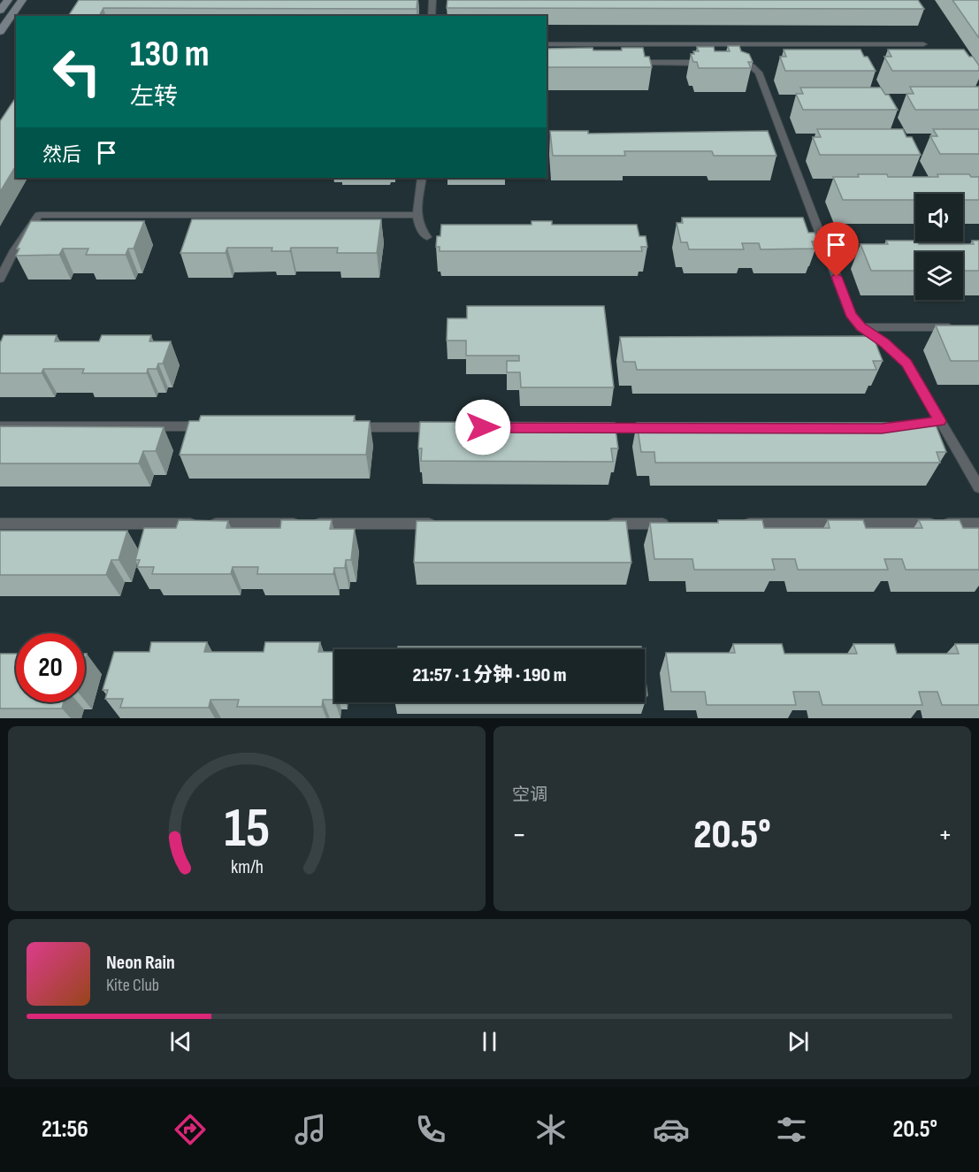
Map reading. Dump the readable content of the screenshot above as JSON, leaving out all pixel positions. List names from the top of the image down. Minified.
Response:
{"page":{"turn":["130 m","左转"],"then":"然后","limit":"20","trip":"21:57 · 1 分钟 · 190 m","tile":"空调","heat":["−","20.5°","+"],"song":["Neon Rain","Kite Club"],"tabs":["21:56","20.5°"],"gauge":["15","km/h"]}}
